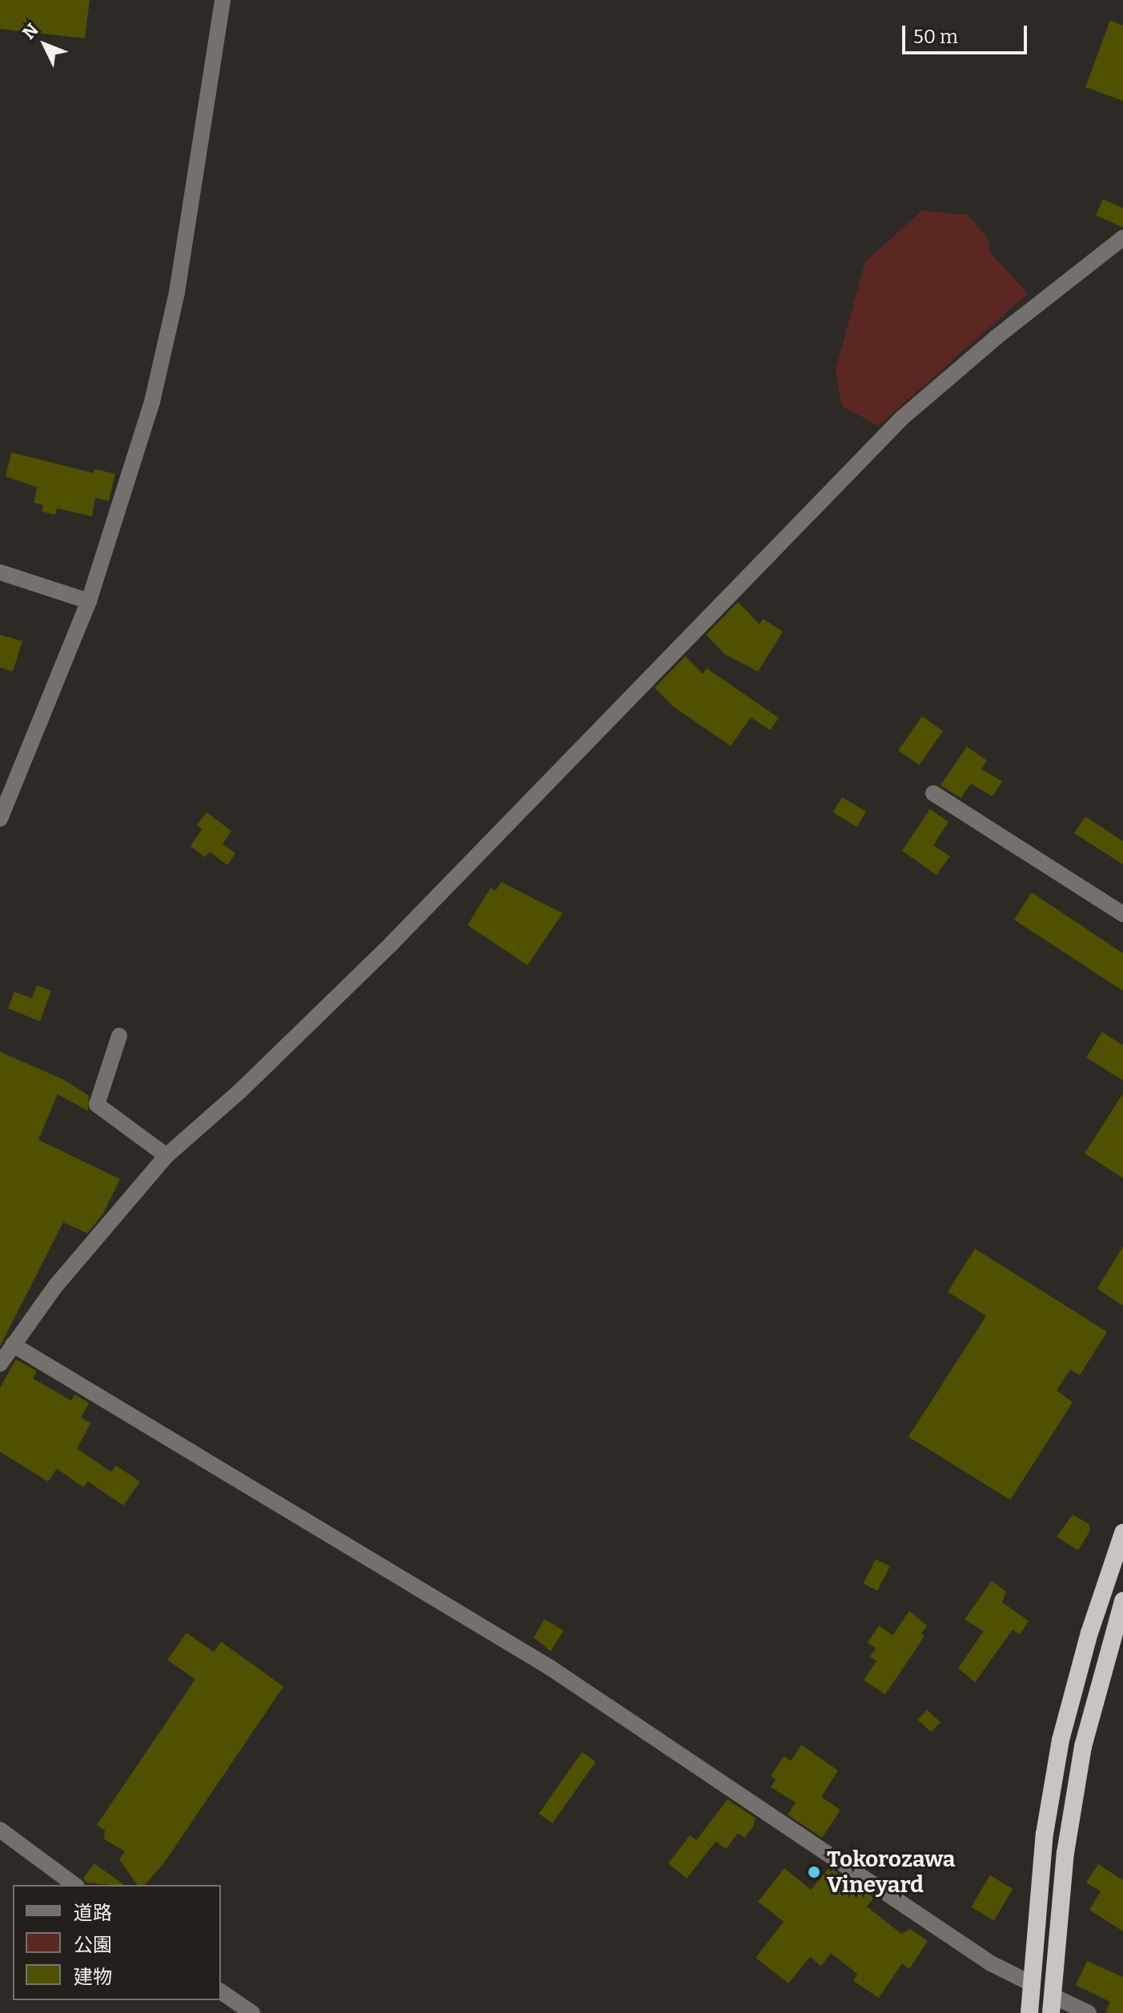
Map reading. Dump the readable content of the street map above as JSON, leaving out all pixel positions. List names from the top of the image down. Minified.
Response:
{"places":["Tokorozawa Vineyard"],"legend":["道路","公園","建物"],"scale_bar":"50 m","north":"top left"}
